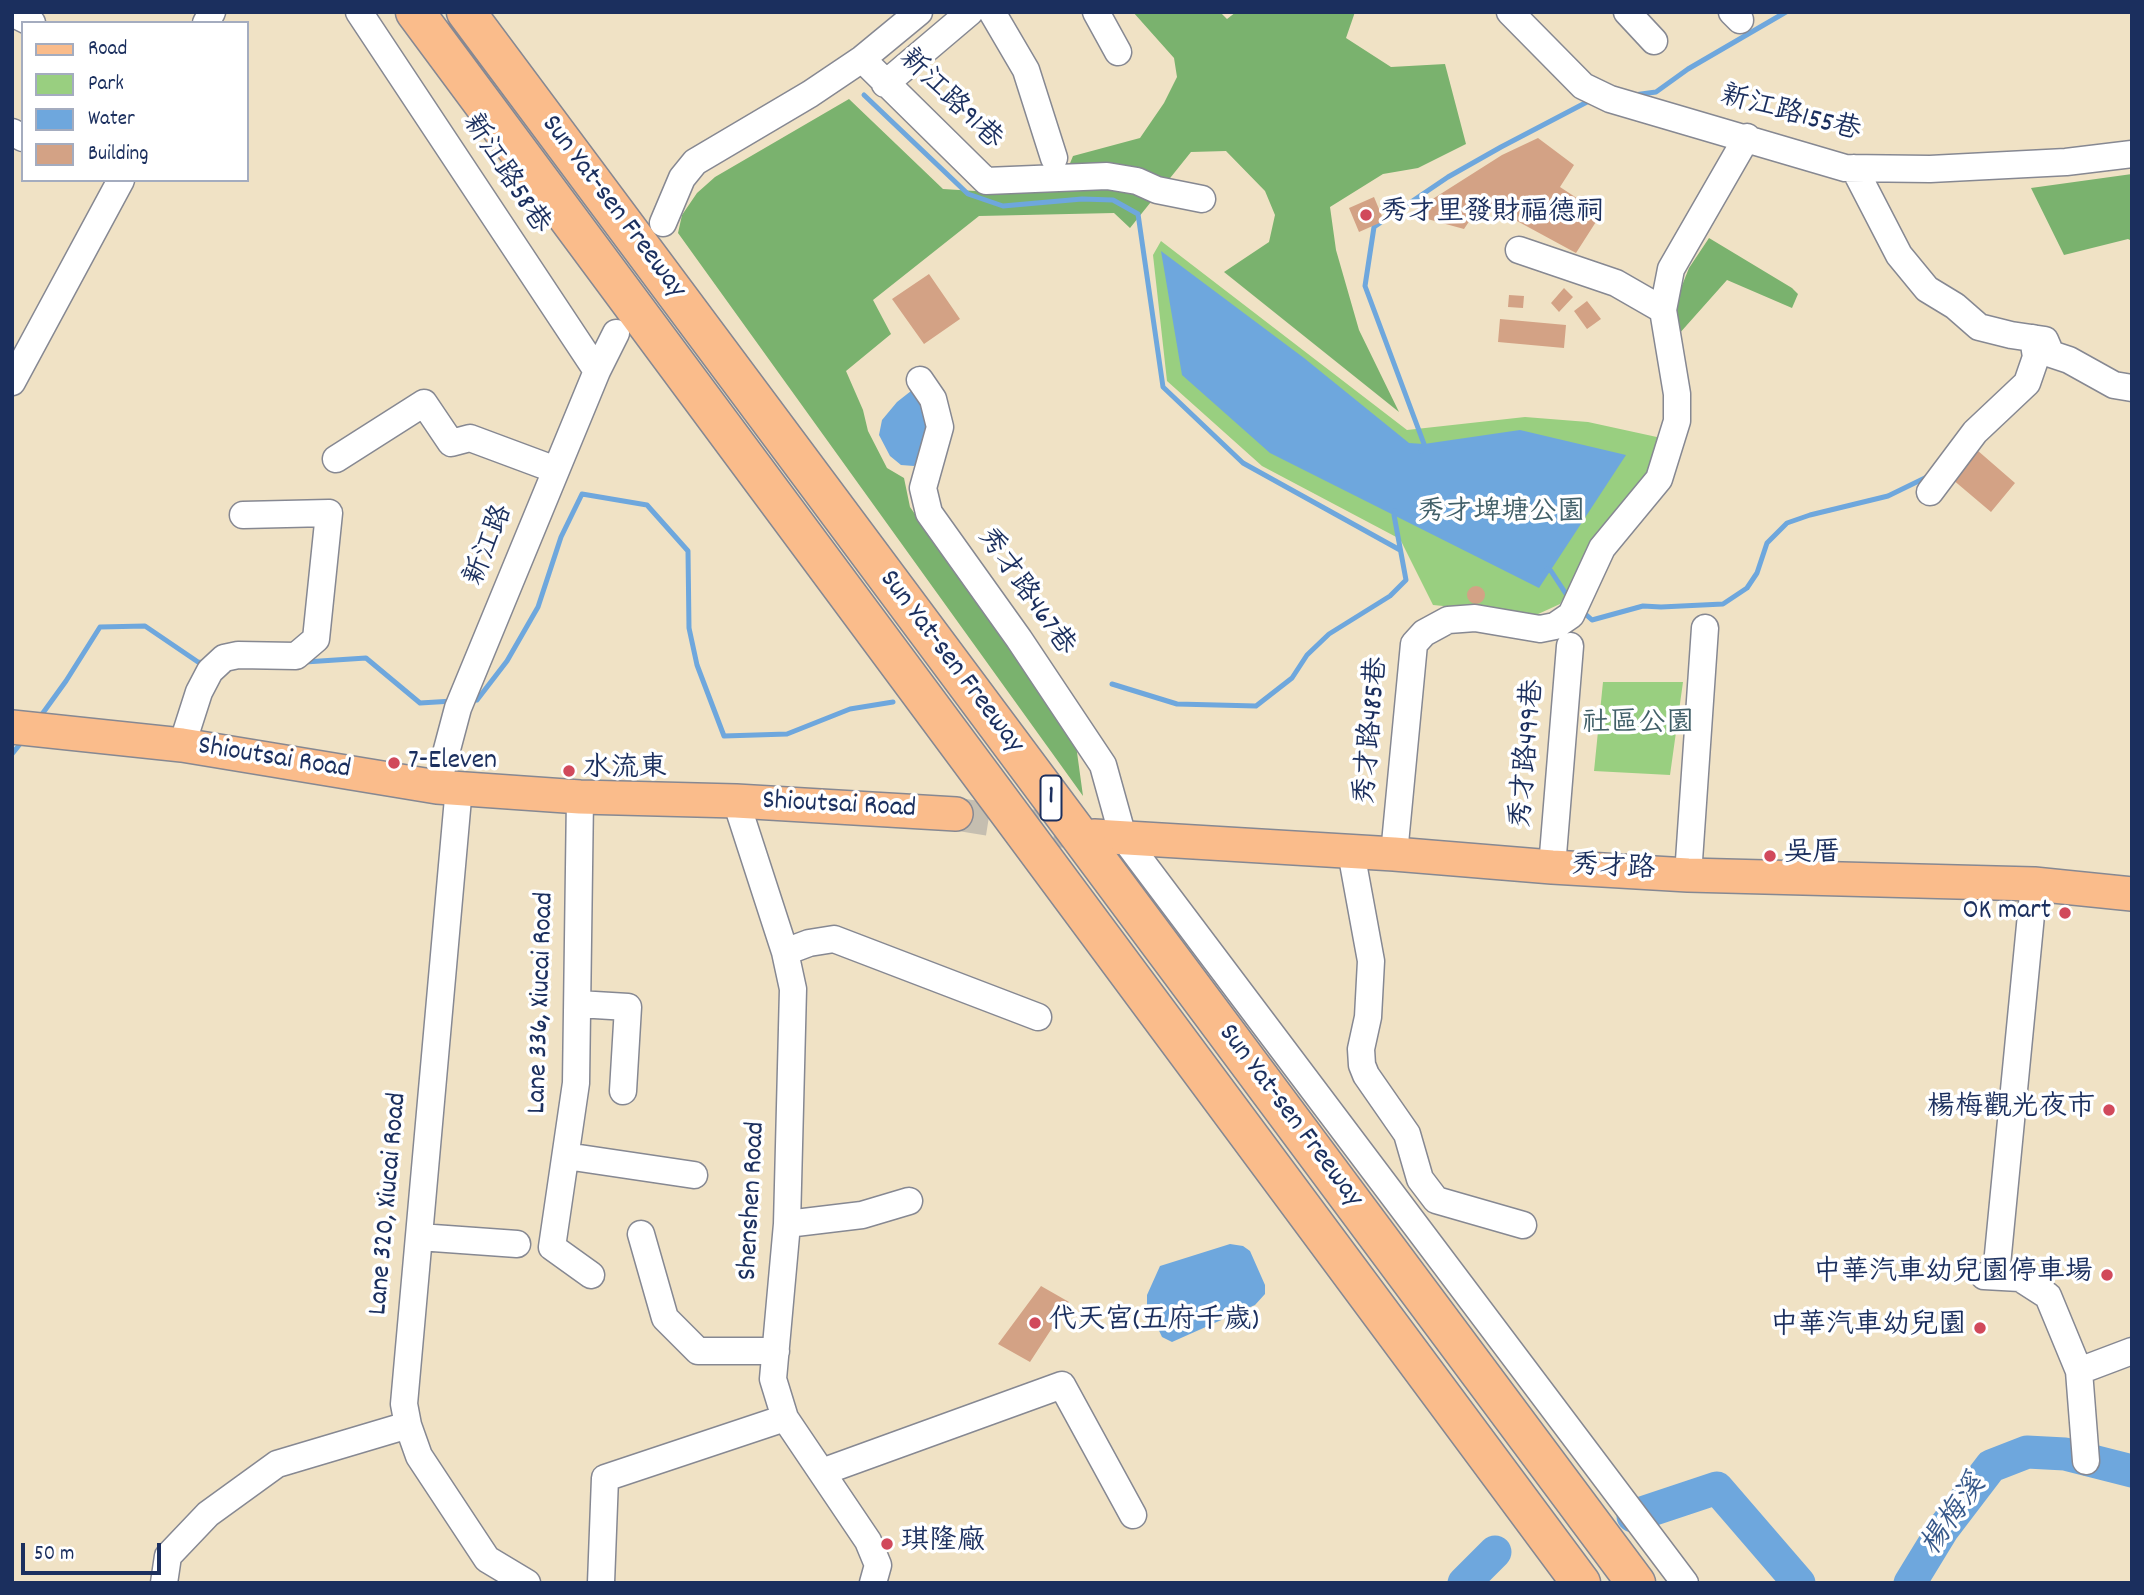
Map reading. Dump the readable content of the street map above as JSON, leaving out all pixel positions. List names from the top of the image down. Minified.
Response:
{"streets":{"highway":["Sun Yat-sen Freeway","1"],"main road":["Shioutsai Road","秀才路"],"street":["新江路91巷","新江路155巷","新江路58巷","新江路","秀才路467巷","秀才路485巷","秀才路499巷","Lane 336, Xiucai Road","Shenshen Road","Lane 320, Xiucai Road"]},"crossings":[["新江路155巷","秀才路485巷"],["新江路58巷","新江路"],["新江路","Shioutsai Road"],["新江路","Lane 320, Xiucai Road"],["秀才路467巷","秀才路"],["秀才路485巷","秀才路"],["秀才路499巷","秀才路"],["Shioutsai Road","Lane 336, Xiucai Road"],["Shioutsai Road","Shenshen Road"],["Shioutsai Road","Lane 320, Xiucai Road"]],"water":["楊梅溪"],"parks":["秀才埤塘公園","社區公園"],"places":["秀才里發財福德祠","7-Eleven","水流東","吳厝","OK mart","楊梅觀光夜市","中華汽車幼兒園停車場","代天宮(五府千歲)","中華汽車幼兒園","琪隆廠"],"legend":["Road","Park","Water","Building"],"scale_bar":"50 m"}
